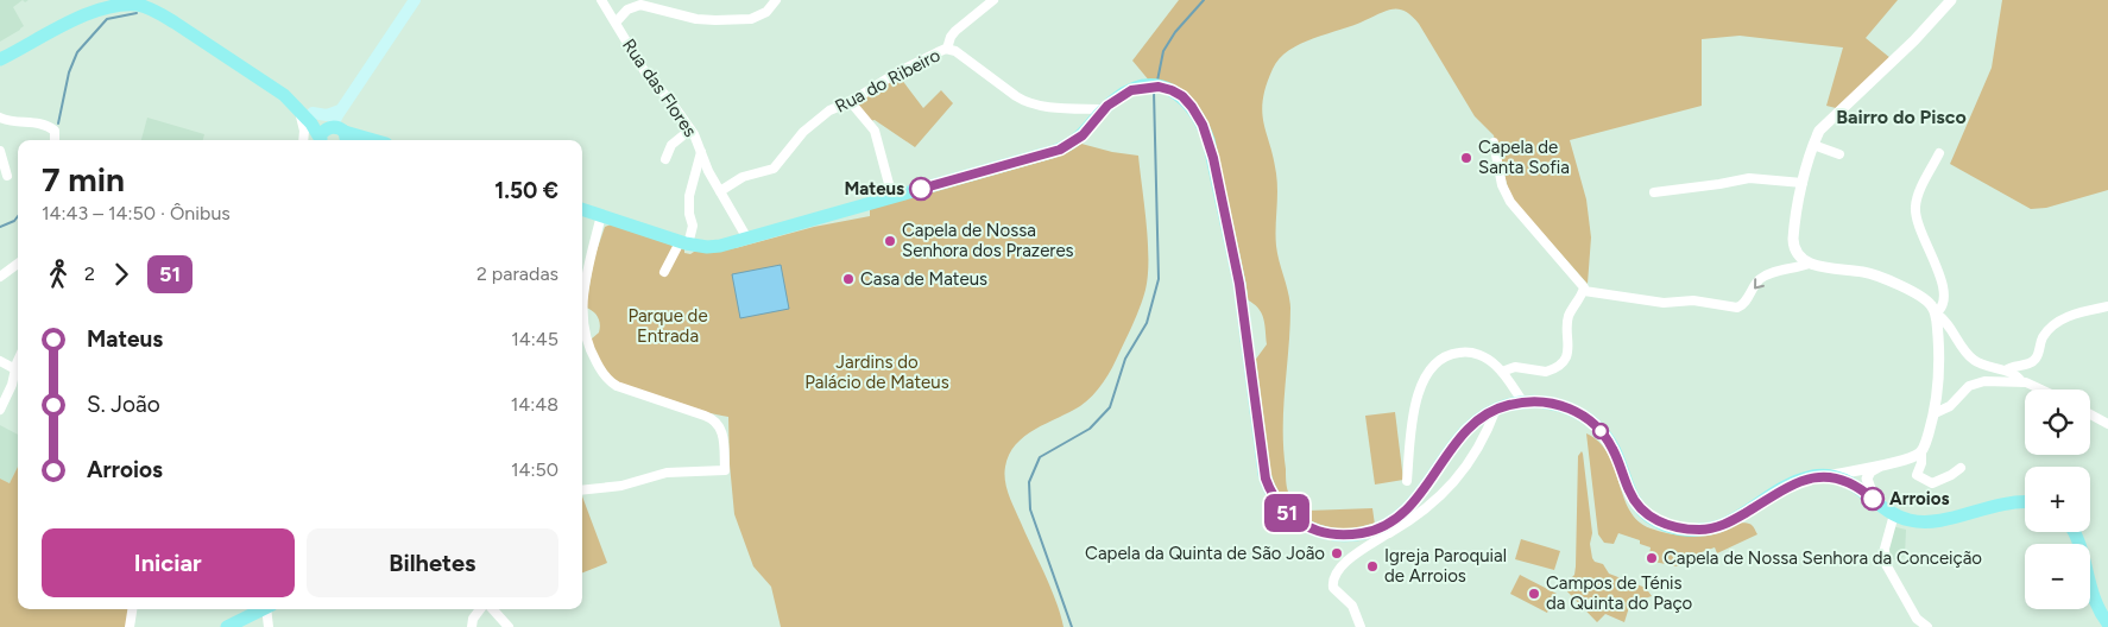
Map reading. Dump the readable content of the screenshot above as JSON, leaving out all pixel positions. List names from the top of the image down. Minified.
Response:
{"streets":{"street":["Rua do Ribeiro","Rua das Flores"]},"crossings":[["Rua do Ribeiro","Rua das Flores"]],"districts":["Bairro do Pisco"],"parks":["Parque de Entrada","Jardins do Palácio de Mateus"],"places":["Capela de Santa Sofia","Mateus","Capela de Nossa Senhora dos Prazeres","Casa de Mateus","Arroios","Capela da Quinta de São João","Capela de Nossa Senhora da Conceição","Igreja Paroquial de Arroios","Campos de Ténis da Quinta do Paço"],"lines":["bus line 51"],"page":{"on_map":"51","heading":["7 min","14:43 – 14:50 · Ônibus","1.50 €"],"legs":["2","51","2 paradas"],"list":[{"name":"Mateus","value":"14:45"},{"name":"S. João","value":"14:48"},{"name":"Arroios","value":"14:50"}],"map_buttons":["+","−"],"buttons":["Iniciar","Bilhetes"]}}
